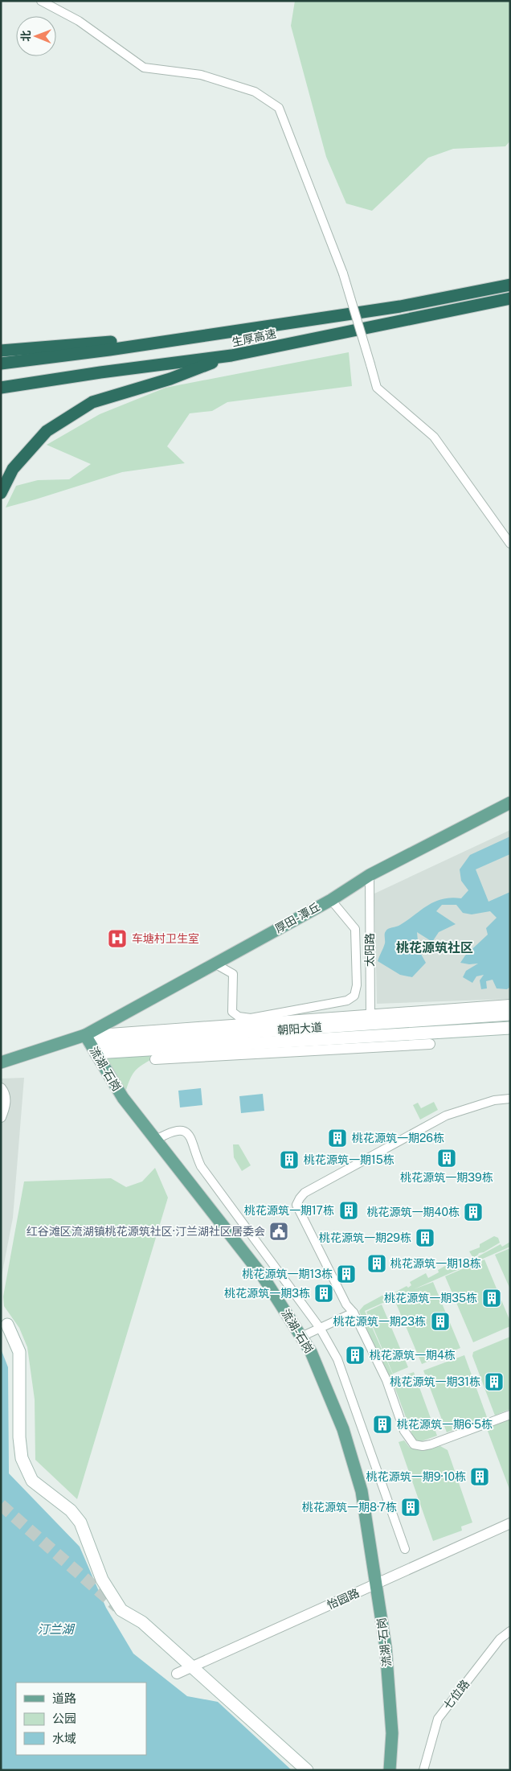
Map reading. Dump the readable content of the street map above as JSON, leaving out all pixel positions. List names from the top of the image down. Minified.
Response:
{"streets":{"highway":["生厚高速"],"main road":["厚田-潭丘","朝阳大道","流湖-石岗"],"street":["太阳路","怡园路","七位路"]},"crossings":[["厚田-潭丘","太阳路"],["厚田-潭丘","朝阳大道"],["厚田-潭丘","流湖-石岗"],["太阳路","朝阳大道"],["朝阳大道","流湖-石岗"],["流湖-石岗","怡园路"]],"districts":["桃花源筑社区"],"water":["汀兰湖"],"places":{"hospital":["车塘村卫生室"],"building":["桃花源筑一期26栋","桃花源筑一期39栋","桃花源筑一期15栋","桃花源筑一期17栋","桃花源筑一期40栋","桃花源筑一期29栋","桃花源筑一期18栋","桃花源筑一期13栋","桃花源筑一期3栋","桃花源筑一期35栋","桃花源筑一期23栋","桃花源筑一期4栋","桃花源筑一期31栋","桃花源筑一期6·5栋","桃花源筑一期9·10栋","桃花源筑一期8·7栋"],"public building":["红谷滩区流湖镇桃花源筑社区·汀兰湖社区居委会"]},"legend":["道路","公园","水域"],"north":"left"}
